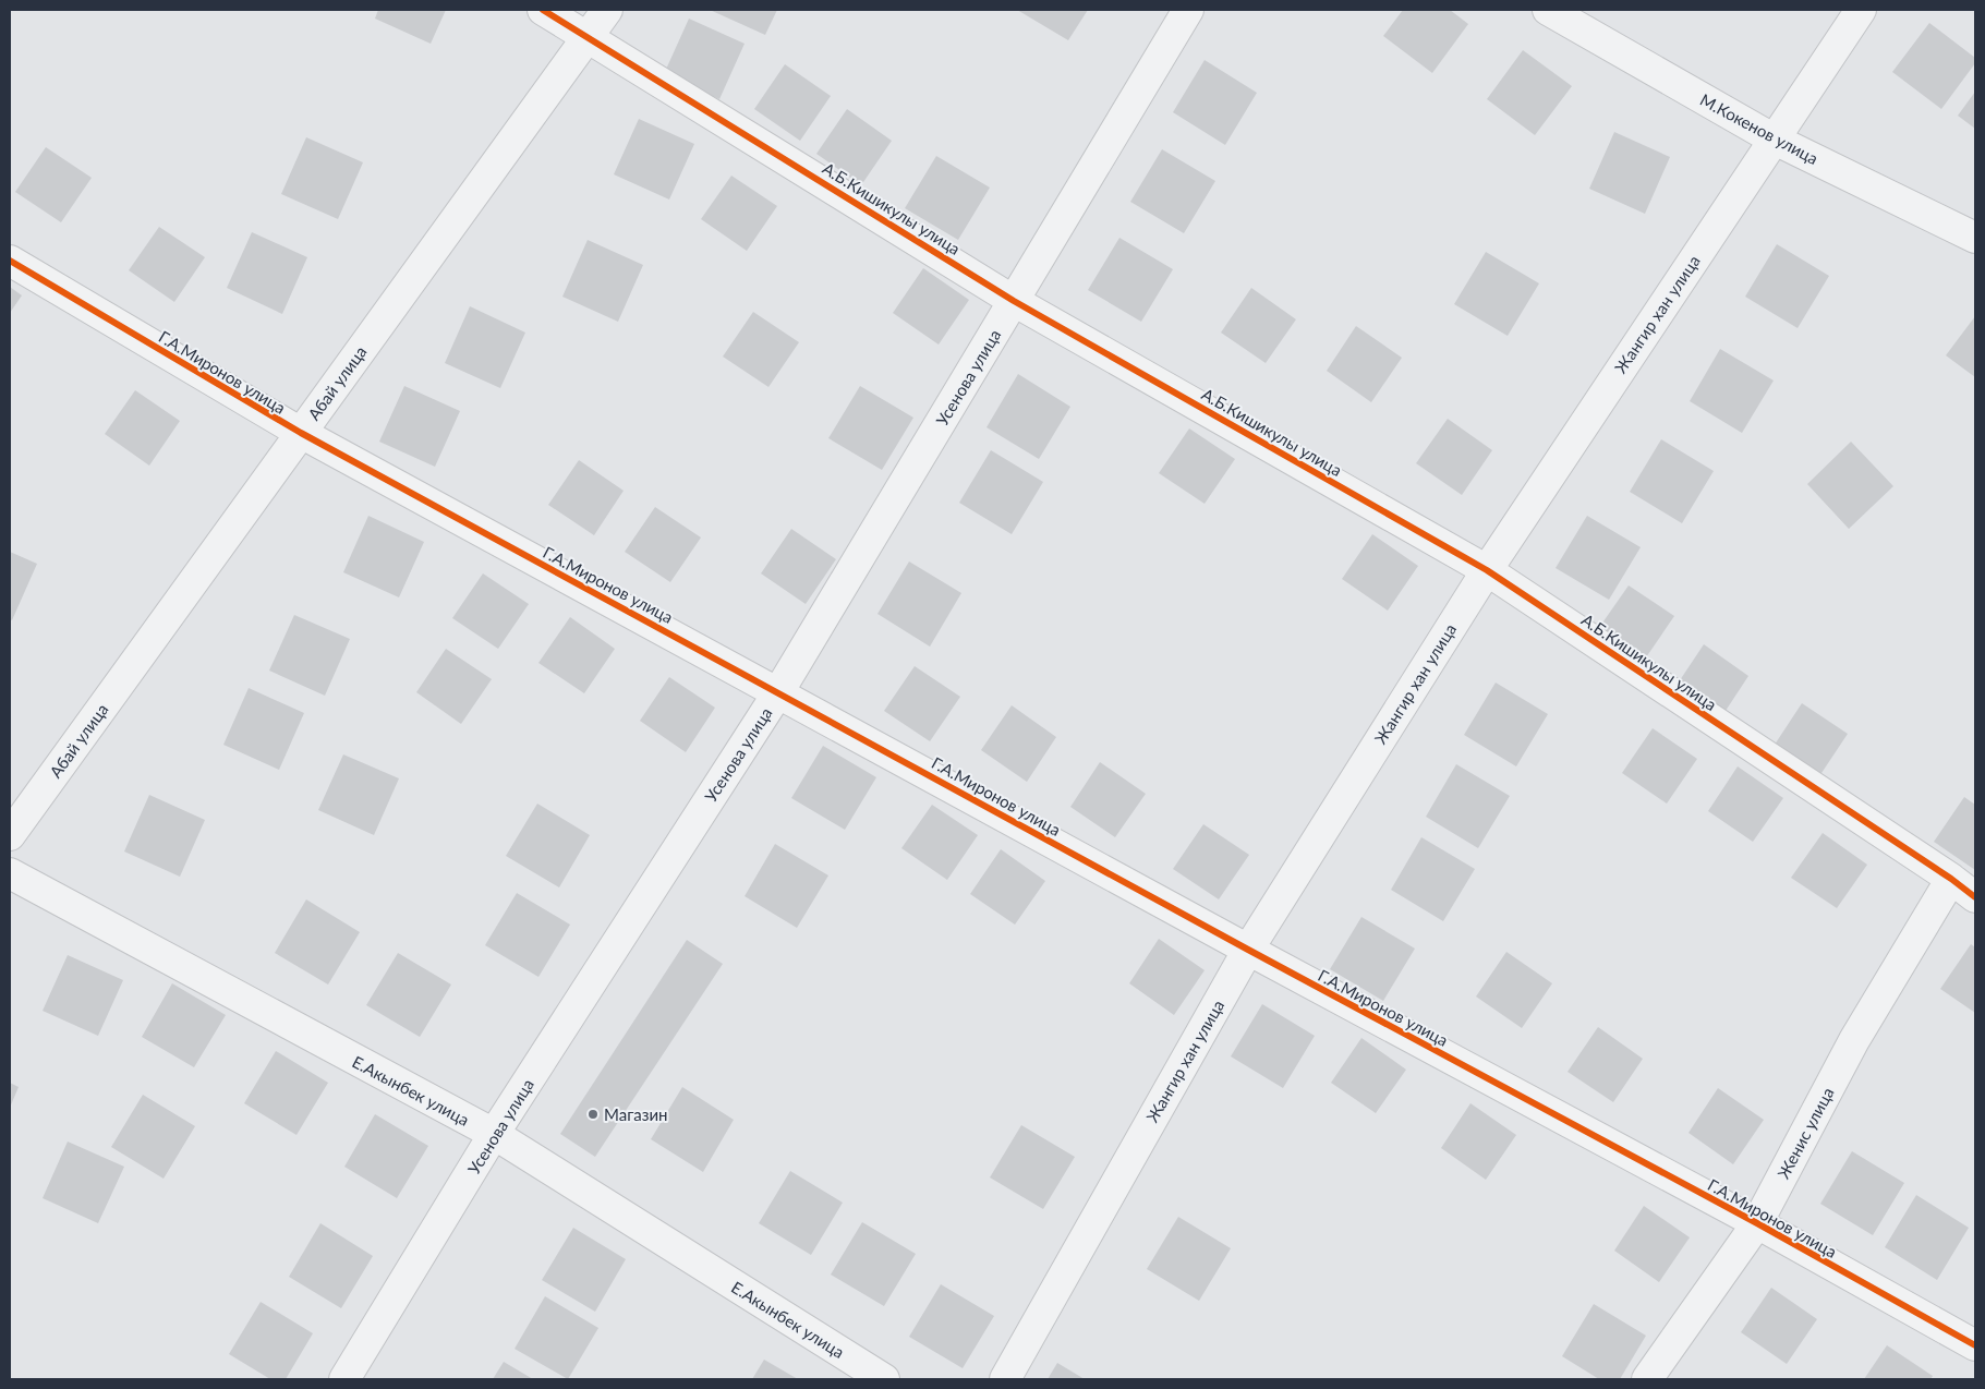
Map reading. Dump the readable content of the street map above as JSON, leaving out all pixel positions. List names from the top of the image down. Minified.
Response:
{"streets":{"street":["М.Кокенов улица","А.Б.Кишикулы улица","Жангир хан улица","Г.А.Миронов улица","Усенова улица","Абай улица","Е.Акынбек улица","Женис улица"]},"crossings":[["М.Кокенов улица","Жангир хан улица"],["А.Б.Кишикулы улица","Жангир хан улица"],["А.Б.Кишикулы улица","Усенова улица"],["А.Б.Кишикулы улица","Абай улица"],["А.Б.Кишикулы улица","Женис улица"],["Жангир хан улица","Г.А.Миронов улица"],["Г.А.Миронов улица","Усенова улица"],["Г.А.Миронов улица","Абай улица"],["Г.А.Миронов улица","Женис улица"],["Усенова улица","Е.Акынбек улица"]],"places":["Магазин"]}
